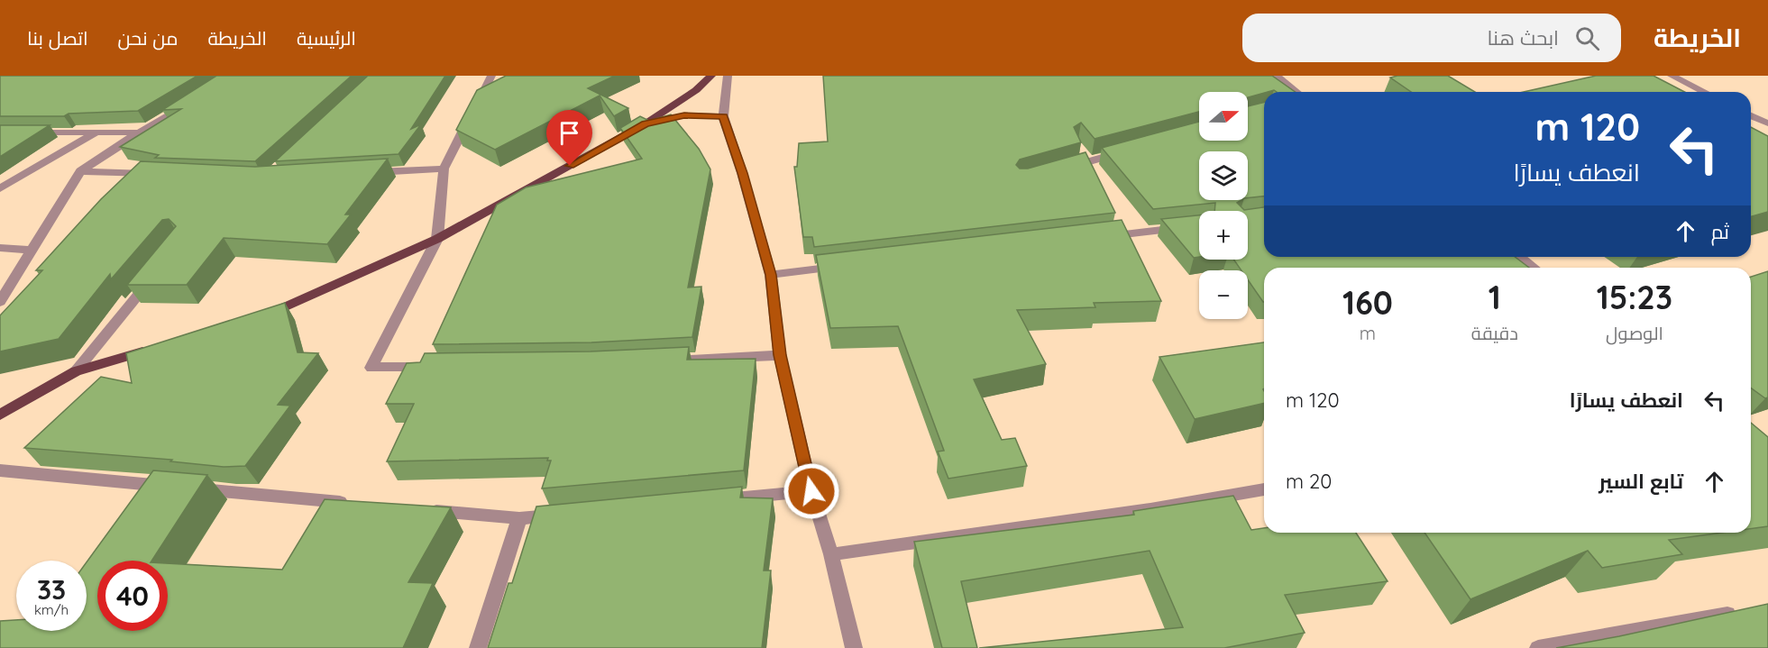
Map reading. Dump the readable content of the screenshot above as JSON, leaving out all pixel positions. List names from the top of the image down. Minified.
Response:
{"north":"right","page":{"header":"الخريطة","search":"ابحث هنا","nav":["الرئيسية","الخريطة","من نحن","اتصل بنا"],"map_buttons":["+","−"],"turn":["120 m","انعطف يسارًا"],"then":"ثم","eta":["15:23","الوصول","1","دقيقة","160","m"],"list":[{"name":"انعطف يسارًا","value":"120 m"},{"name":"تابع السير","value":"20 m"}],"speed":"33 km/h","limit":"40"}}
